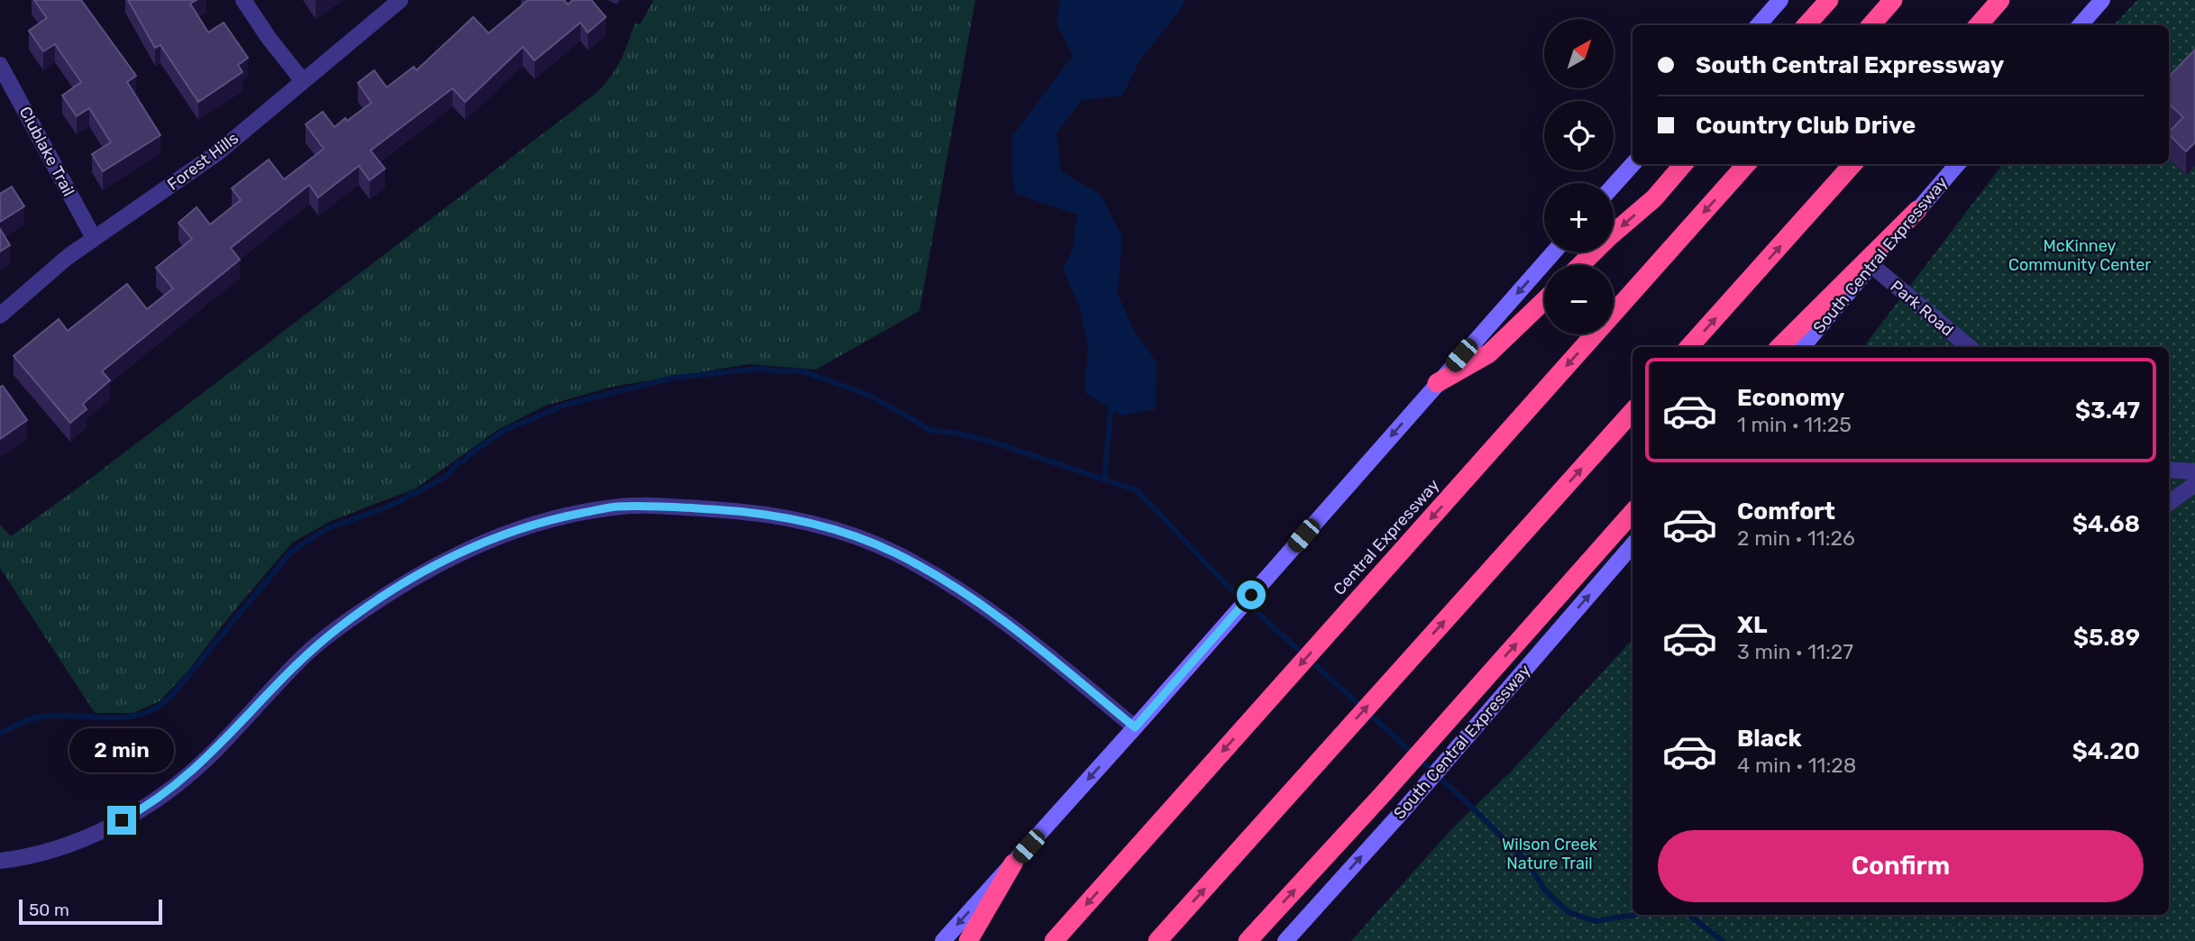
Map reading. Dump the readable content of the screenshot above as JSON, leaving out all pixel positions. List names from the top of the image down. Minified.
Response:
{"streets":{"highway":["Central Expressway"],"main road":["South Central Expressway"],"street":["Clublake Trail","Forest Hills","Park Road"]},"crossings":[["Clublake Trail","Forest Hills"],["South Central Expressway","Park Road"]],"one_way":["South Central Expressway"],"parks":["McKinney Community Center","Wilson Creek Nature Trail"],"scale_bar":"50 m","north":"top right","page":{"map_buttons":["+","−"],"banner":["South Central Expressway","Country Club Drive"],"list":[{"name":"Economy","note":"1 min · 11:25","value":"$3.47"},{"name":"Comfort","note":"2 min · 11:26","value":"$4.68"},{"name":"XL","note":"3 min · 11:27","value":"$5.89"},{"name":"Black","note":"4 min · 11:28","value":"$4.20"}],"bubble":"2 min","buttons":"Confirm","scale":"50 m"}}
